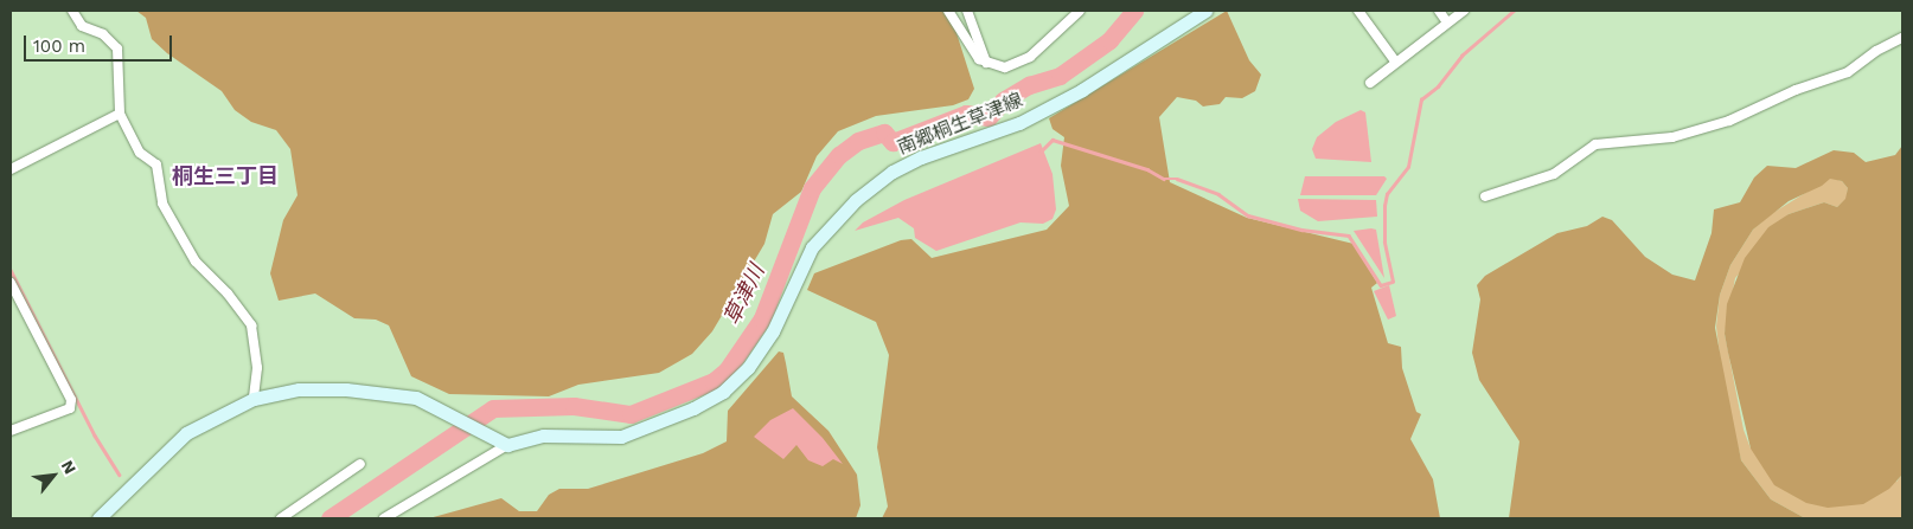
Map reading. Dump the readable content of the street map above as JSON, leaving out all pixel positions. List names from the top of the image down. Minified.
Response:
{"streets":{"main road":["南郷桐生草津線"]},"districts":["桐生三丁目"],"water":["草津川"],"scale_bar":"100 m","north":"top right"}
